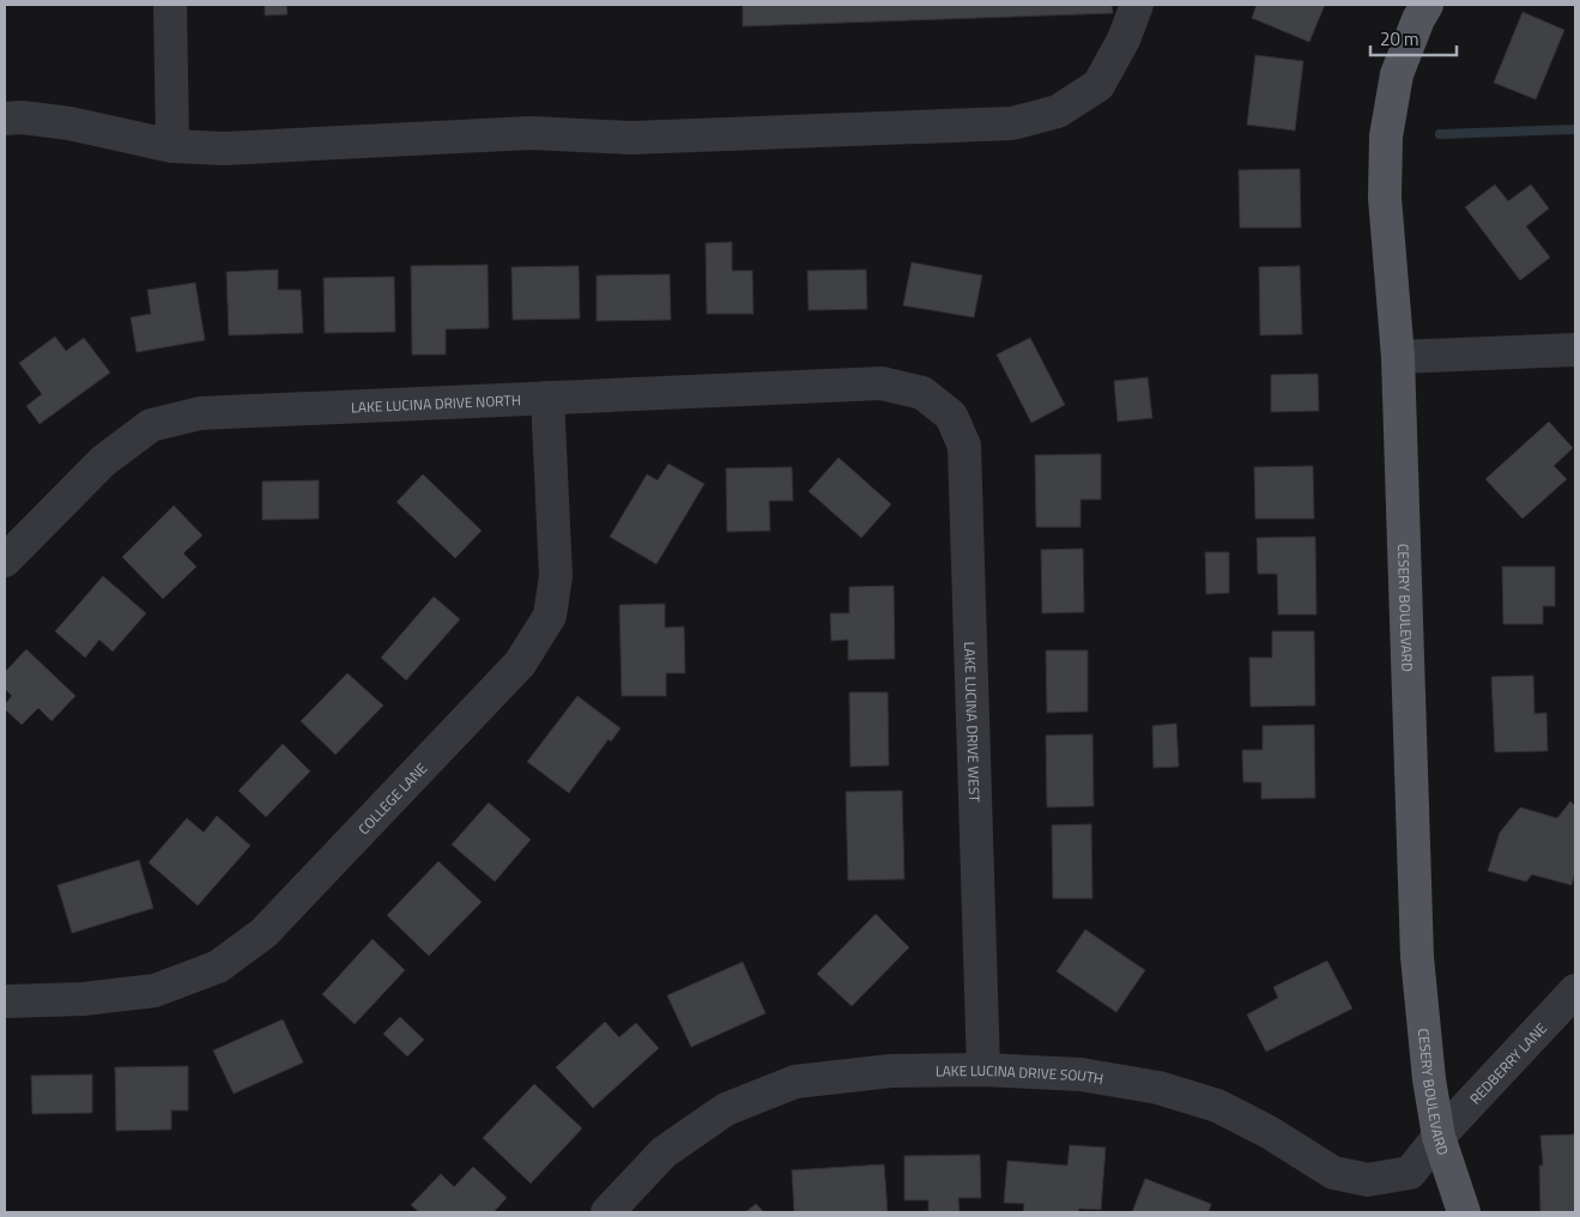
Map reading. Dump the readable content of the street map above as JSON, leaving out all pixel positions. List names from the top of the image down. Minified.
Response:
{"streets":{"main road":["CESERY BOULEVARD"],"street":["LAKE LUCINA DRIVE NORTH","LAKE LUCINA DRIVE WEST","COLLEGE LANE","REDBERRY LANE","LAKE LUCINA DRIVE SOUTH"]},"crossings":[["LAKE LUCINA DRIVE NORTH","LAKE LUCINA DRIVE WEST"],["LAKE LUCINA DRIVE NORTH","COLLEGE LANE"],["CESERY BOULEVARD","REDBERRY LANE"],["CESERY BOULEVARD","LAKE LUCINA DRIVE SOUTH"],["LAKE LUCINA DRIVE WEST","LAKE LUCINA DRIVE SOUTH"],["REDBERRY LANE","LAKE LUCINA DRIVE SOUTH"]],"scale_bar":"20 m"}
